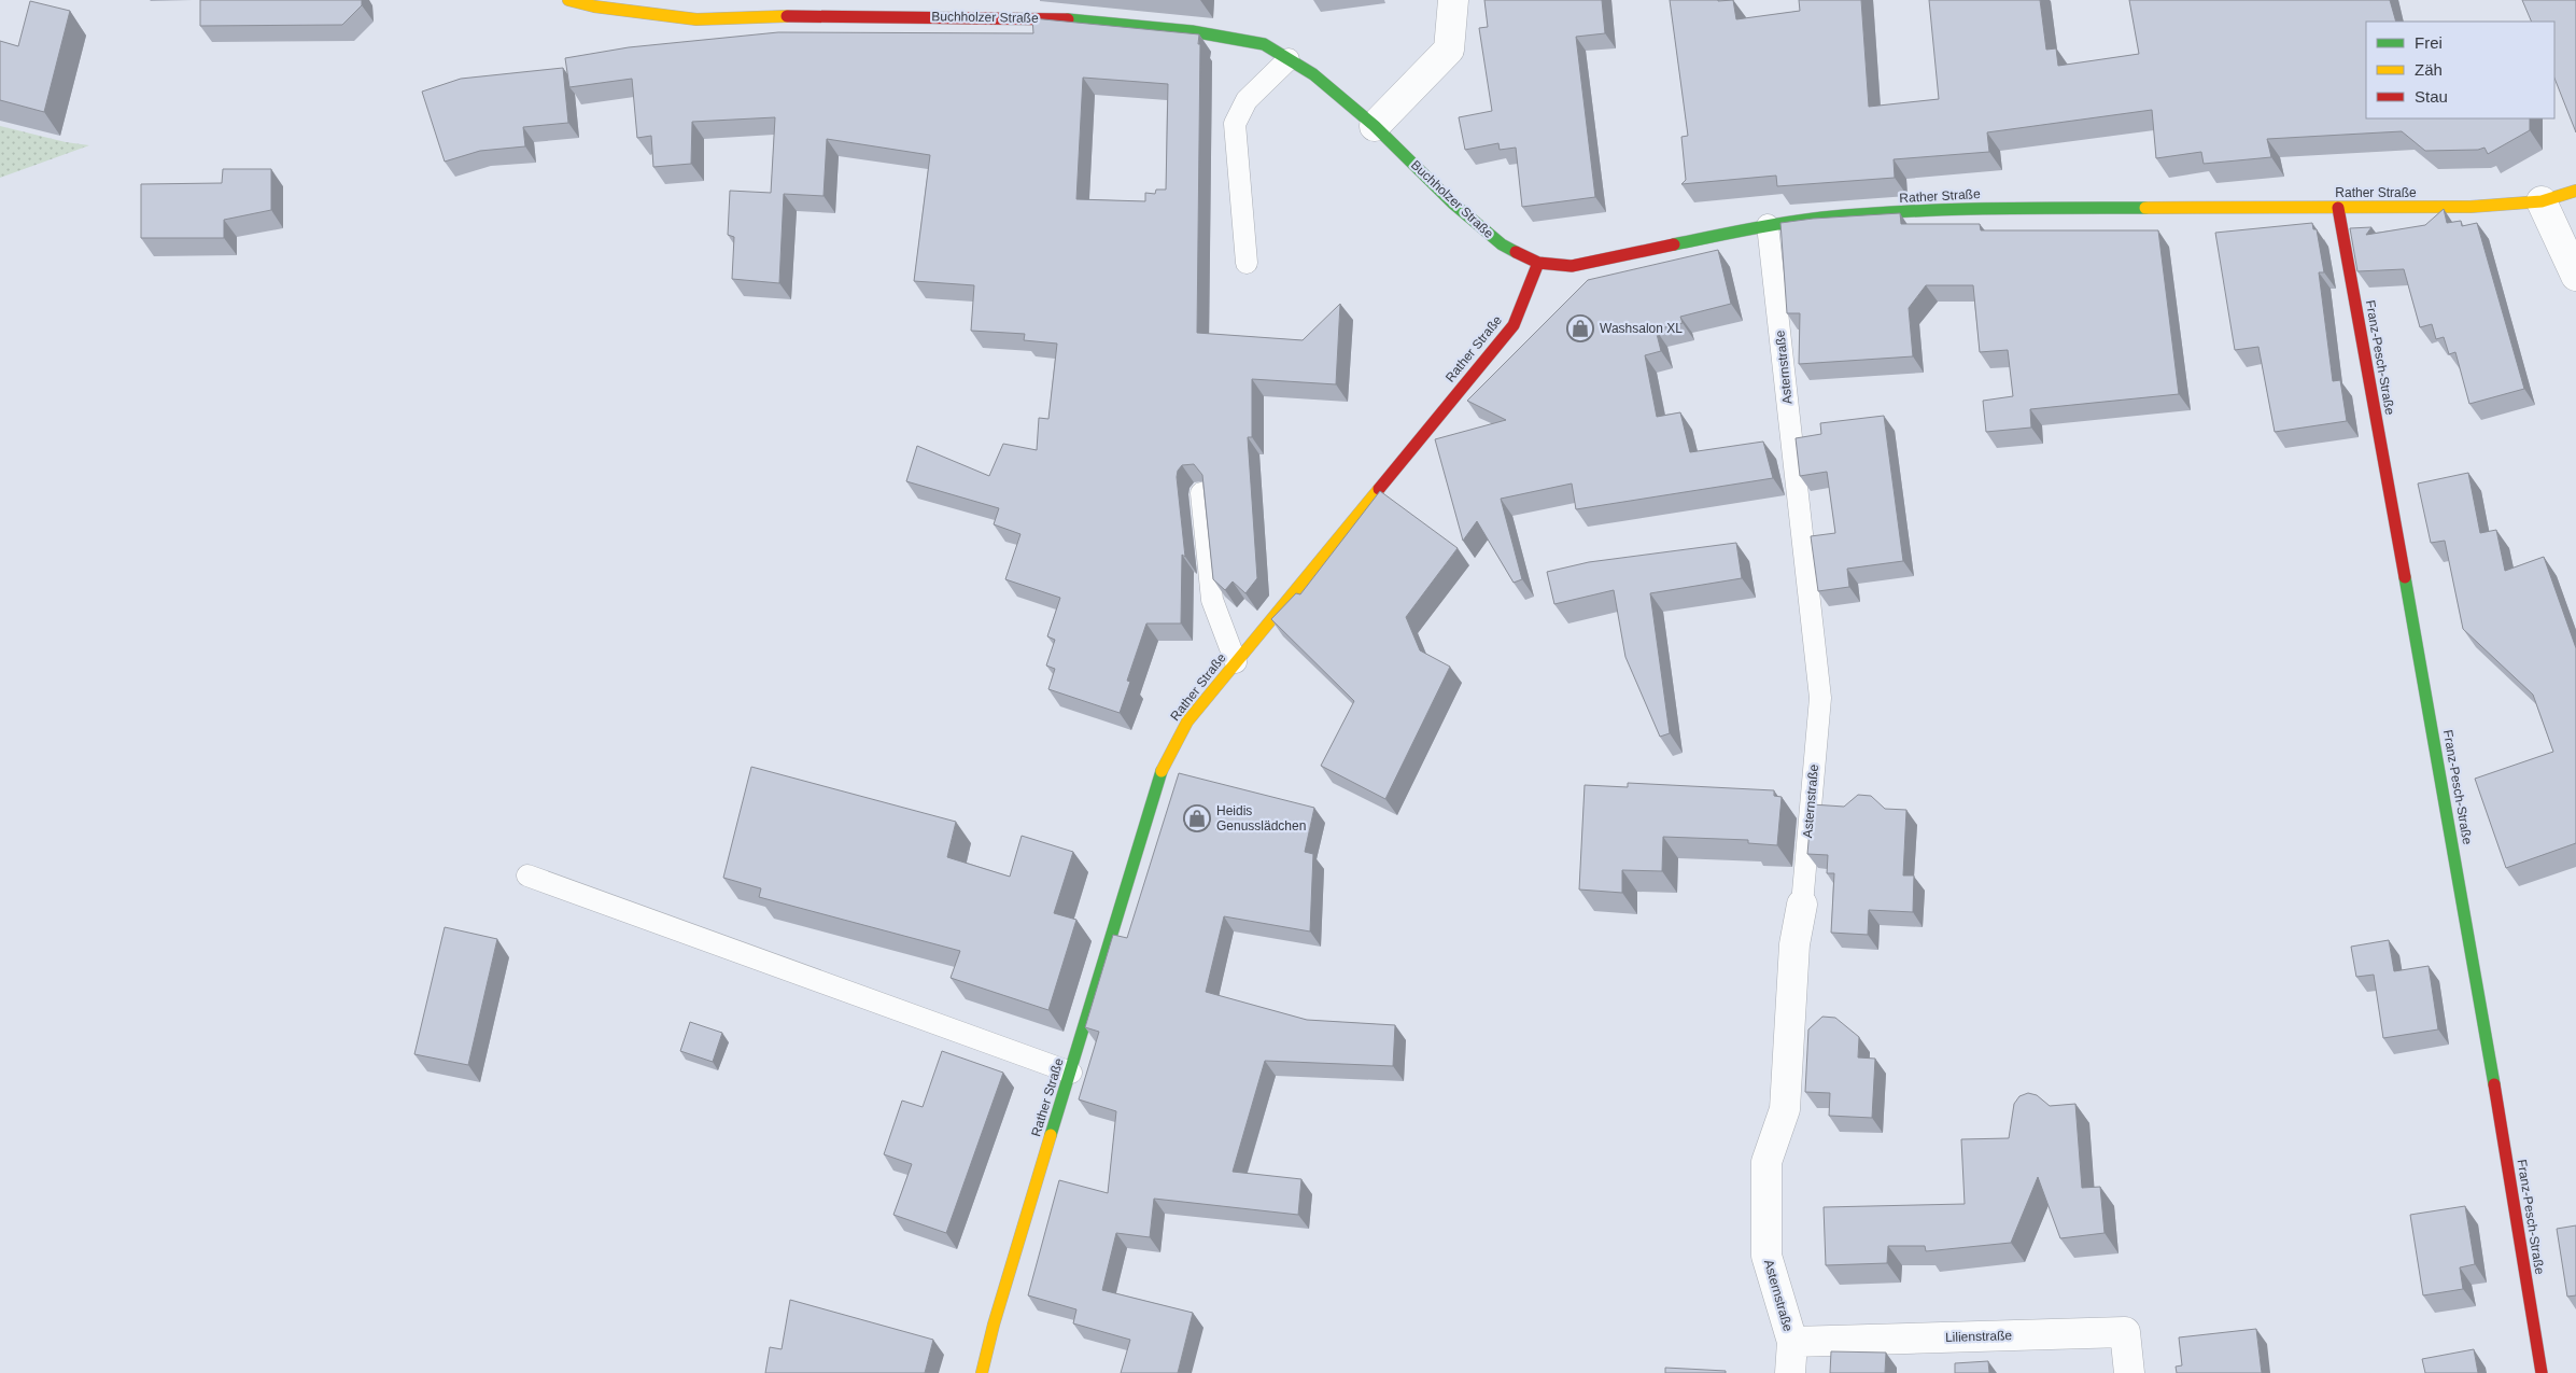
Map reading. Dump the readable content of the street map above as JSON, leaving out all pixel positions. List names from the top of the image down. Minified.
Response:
{"streets":{"street":["Buchholzer Straße","Rather Straße","Franz-Pesch-Straße","Asternstraße","Lilienstraße"]},"crossings":[["Buchholzer Straße","Rather Straße"],["Rather Straße","Franz-Pesch-Straße"],["Rather Straße","Asternstraße"],["Asternstraße","Lilienstraße"]],"places":{"shop":["Washsalon XL","Heidis Genusslädchen"]},"legend":["Frei","Zäh","Stau"]}
